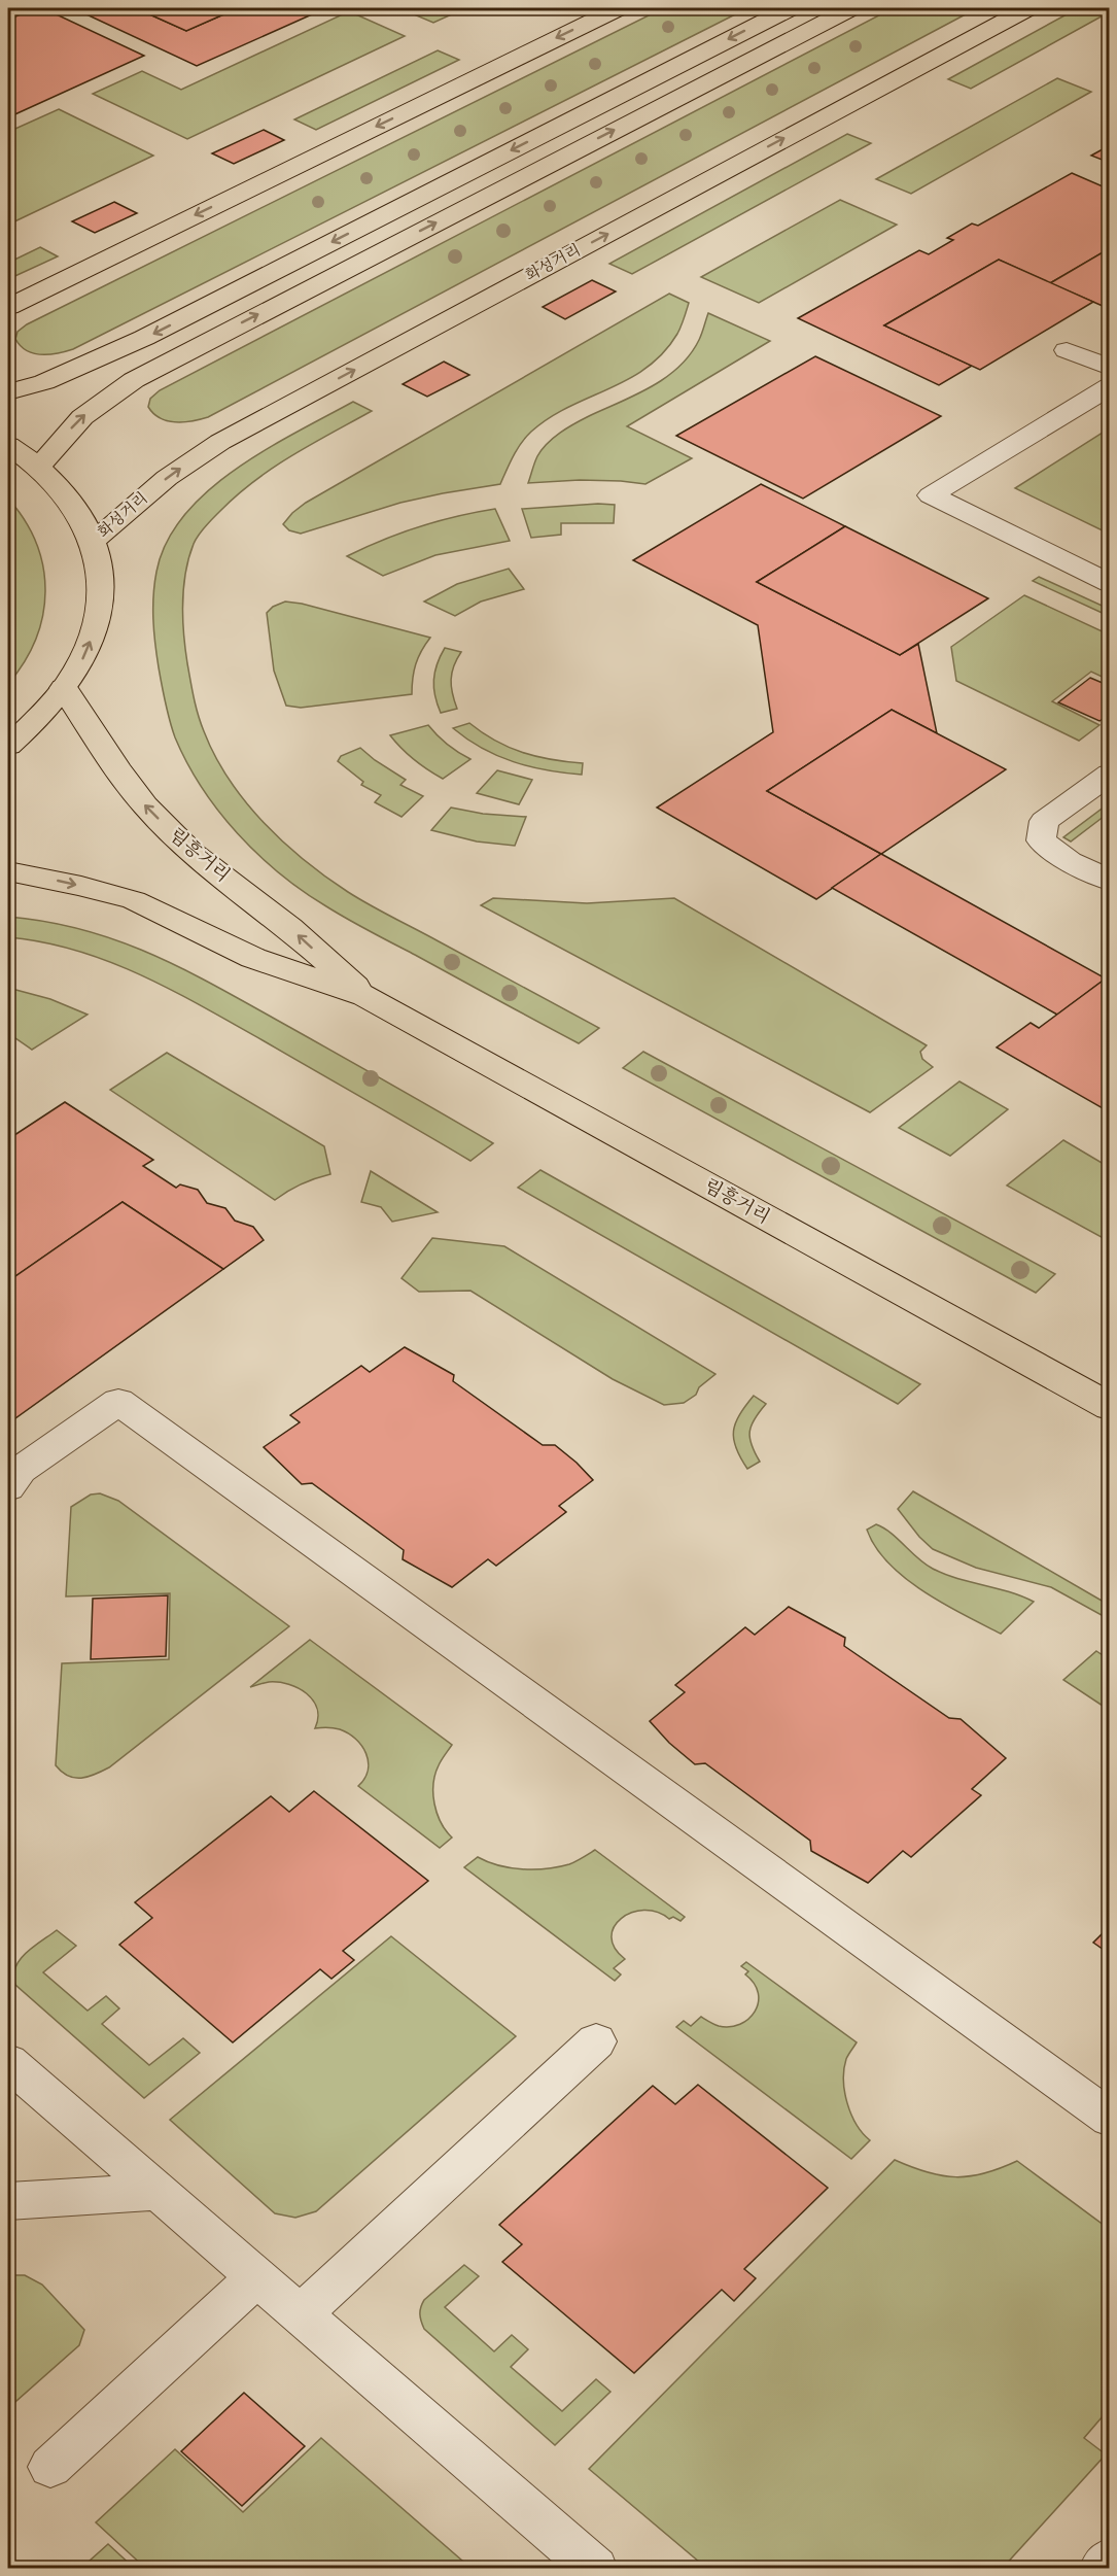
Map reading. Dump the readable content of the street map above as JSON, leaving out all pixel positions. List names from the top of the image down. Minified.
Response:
{"streets":{"main road":["화성거리","림흥거리"]}}
